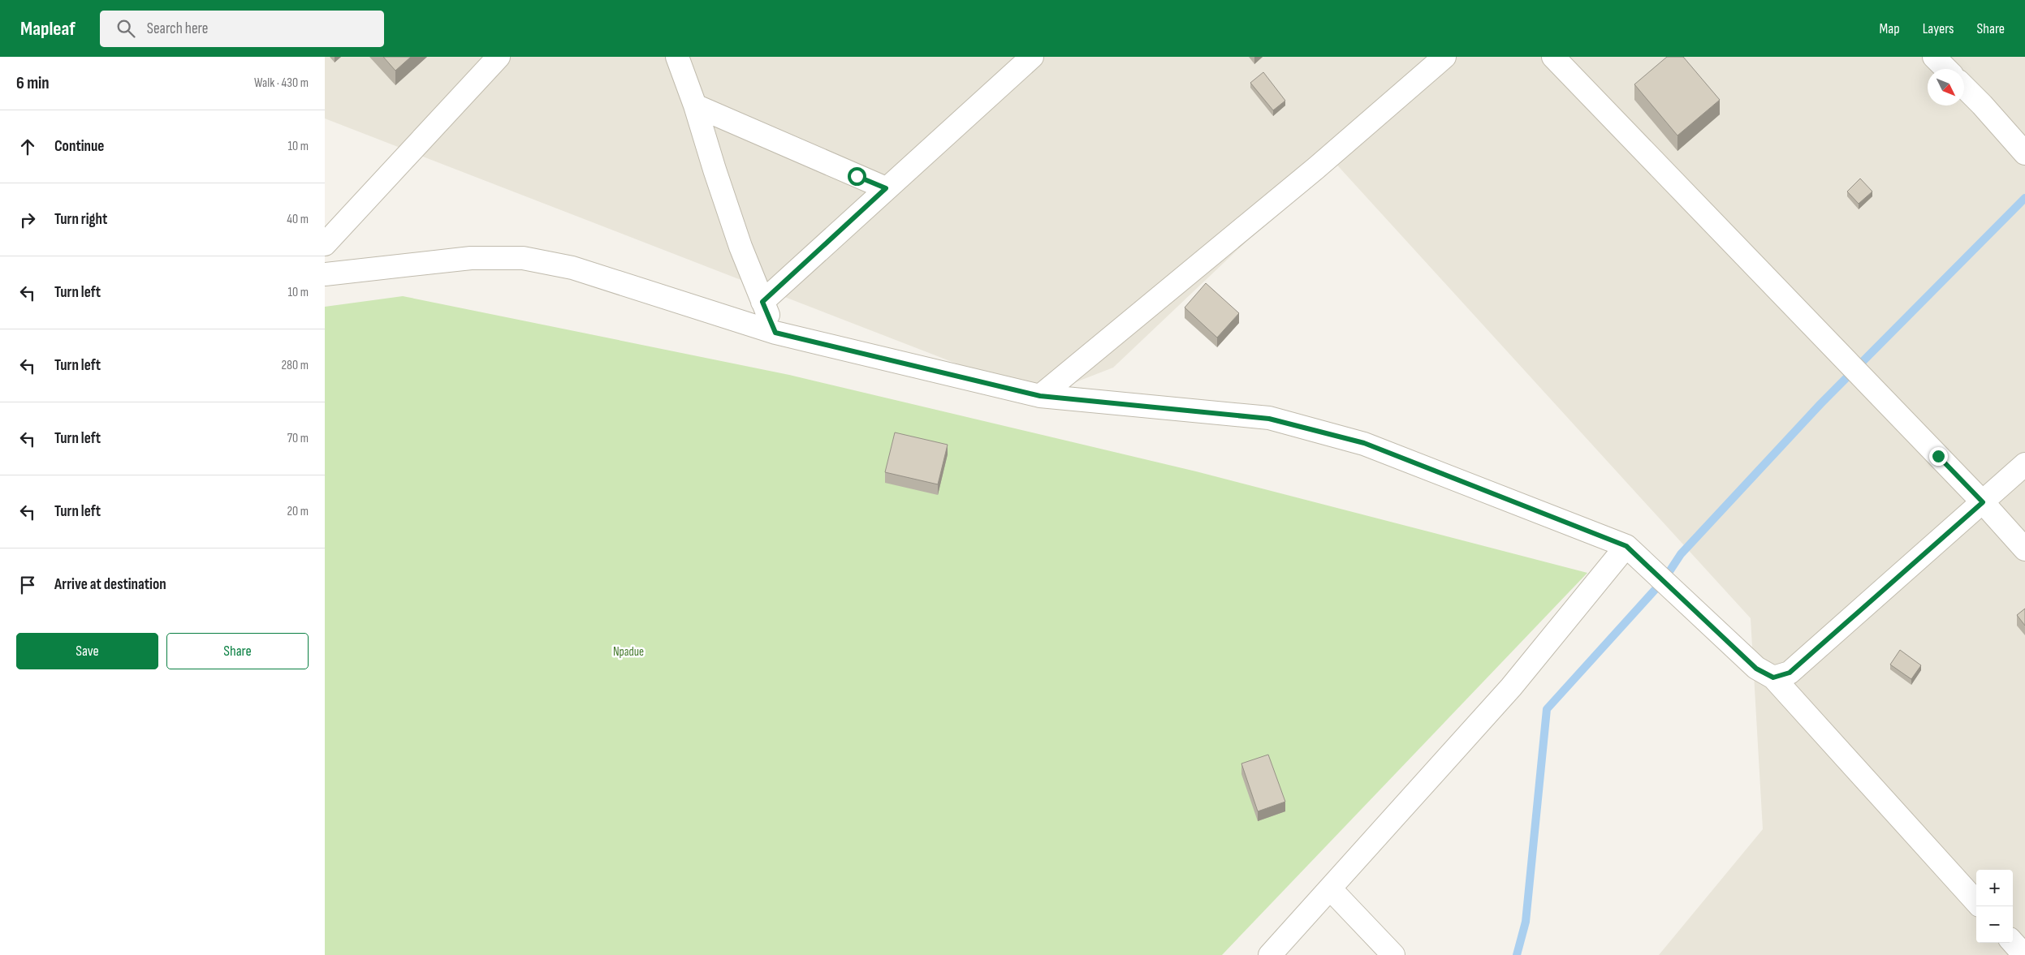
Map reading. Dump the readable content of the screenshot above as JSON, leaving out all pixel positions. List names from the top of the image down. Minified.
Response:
{"parks":["Npadue"],"north":"bottom right","page":{"header":"Mapleaf","search":"Search here","nav":["Map","Layers","Share"],"heading":["6 min","Walk · 430 m"],"list":[["Continue","10 m"],["Turn right","40 m"],["Turn left","10 m"],["Turn left","280 m"],["Turn left","70 m"],["Turn left","20 m"],"Arrive at destination"],"buttons":["Save","Share"],"map_buttons":["+","−"]}}
